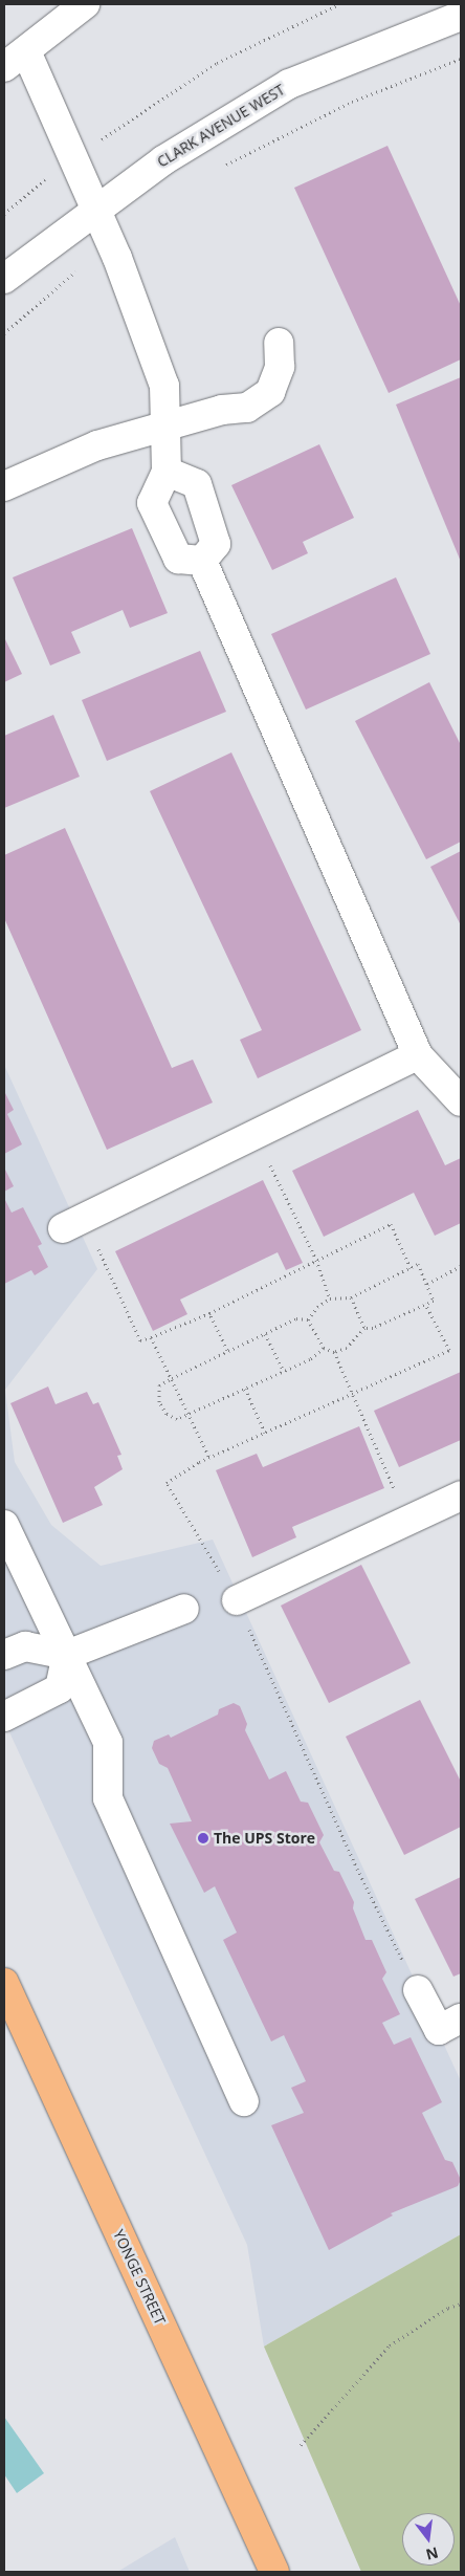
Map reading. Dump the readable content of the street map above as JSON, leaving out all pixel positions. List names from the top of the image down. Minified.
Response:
{"streets":{"main road":["YONGE STREET"],"street":["CLARK AVENUE WEST"]},"places":["The UPS Store"],"north":"bottom"}
